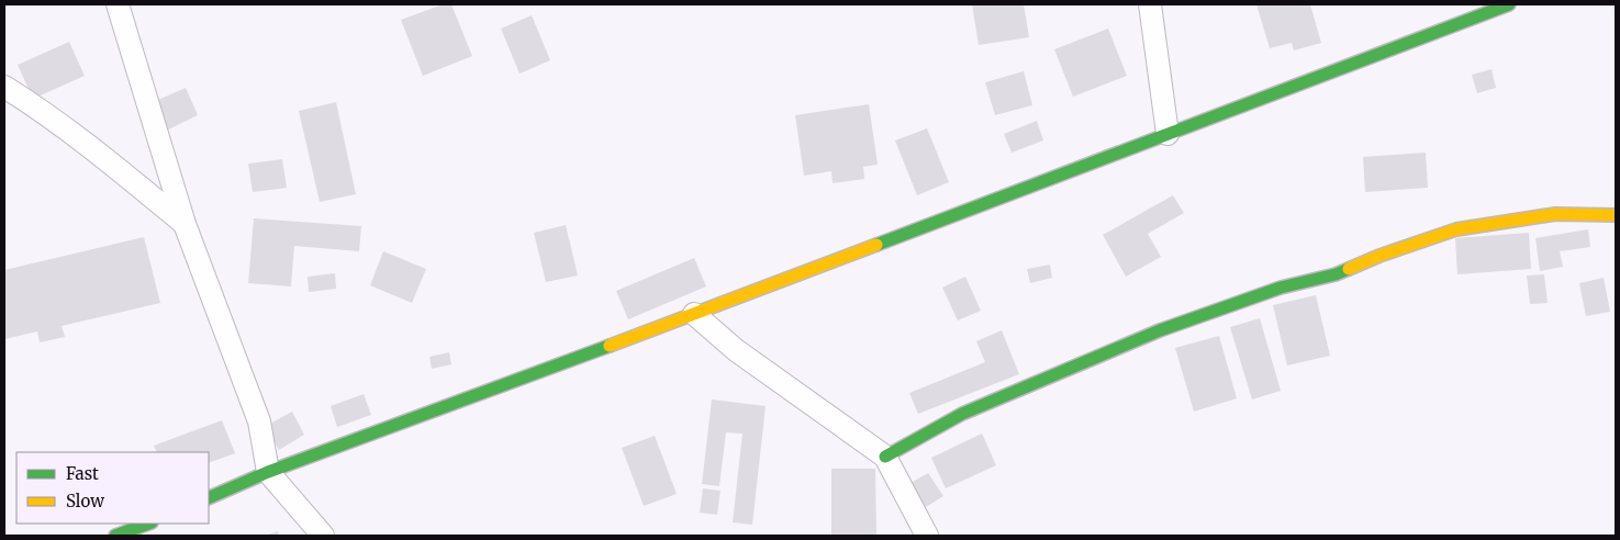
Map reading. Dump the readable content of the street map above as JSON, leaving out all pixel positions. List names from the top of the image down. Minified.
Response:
{"legend":["Fast","Slow"]}
